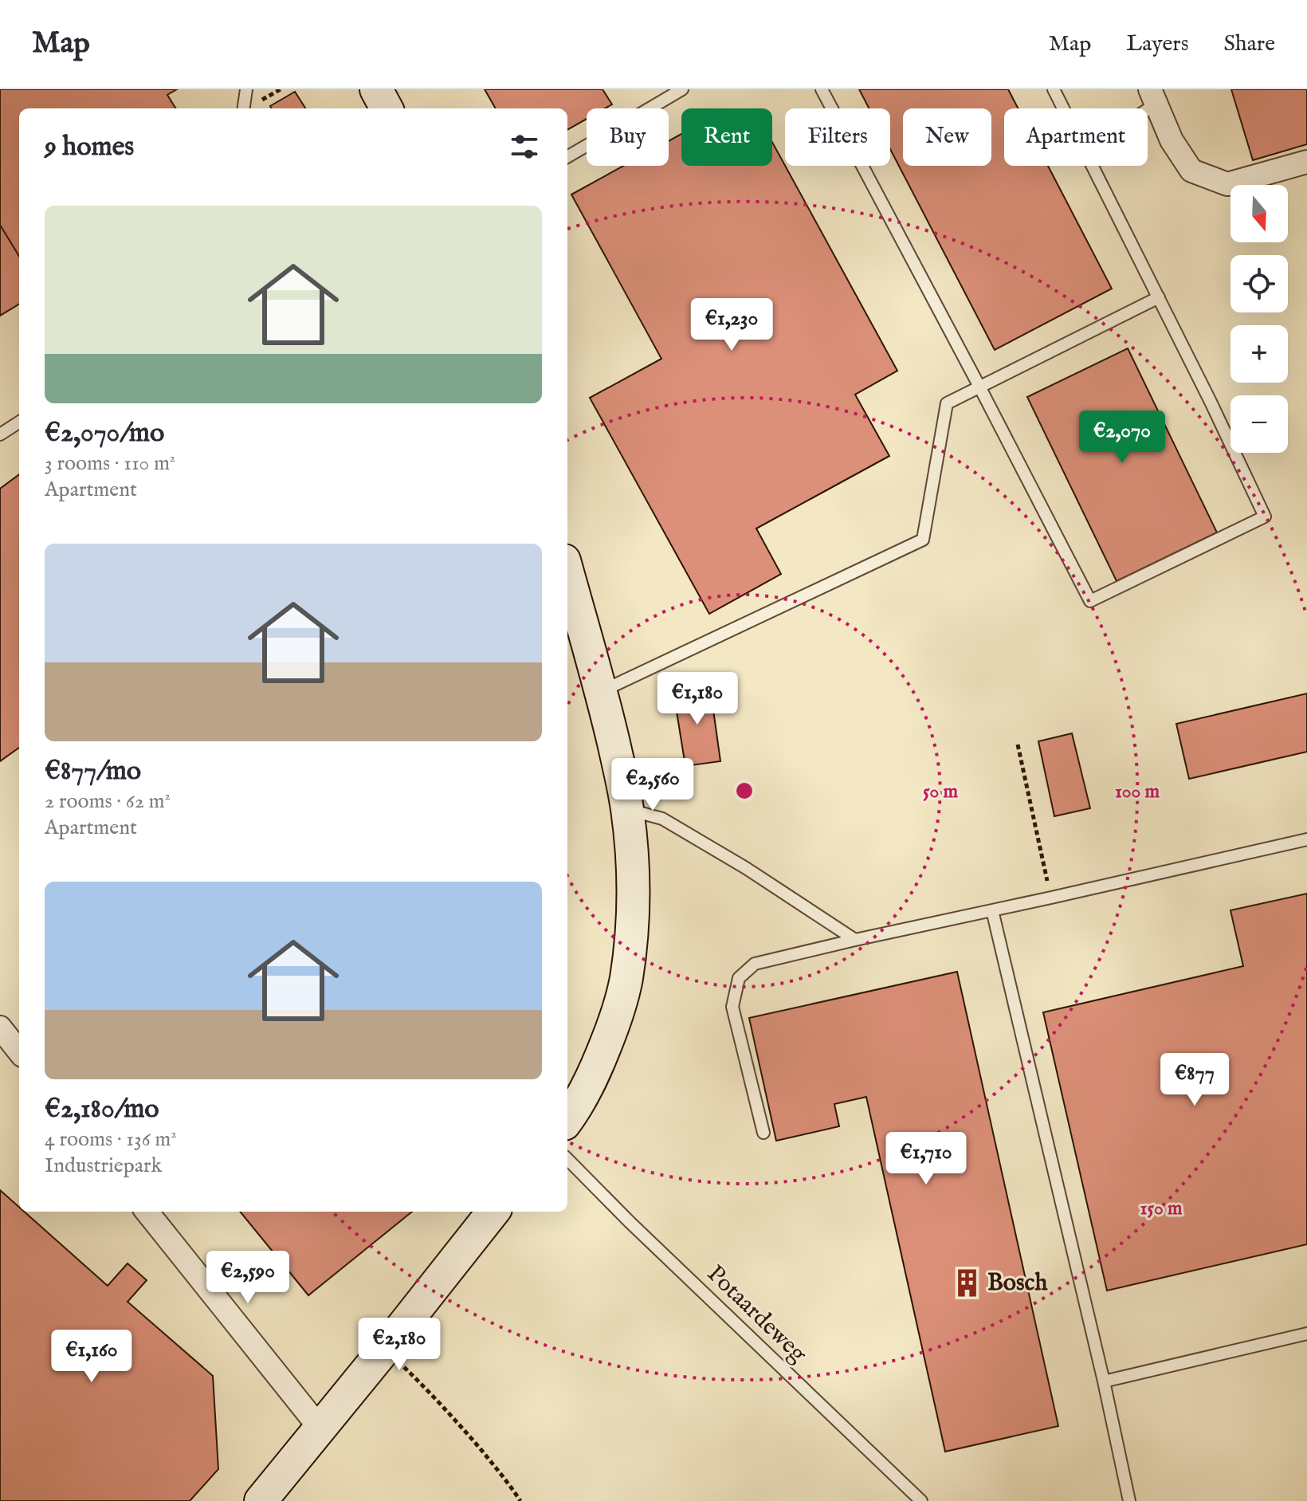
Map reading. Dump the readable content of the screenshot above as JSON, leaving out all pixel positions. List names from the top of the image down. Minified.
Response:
{"streets":{"lane":["Potaardeweg"]},"places":{"building":["Bosch"]},"north":"bottom","page":{"header":"Map","nav":["Map","Layers","Share"],"chip":["Buy","Rent","Filters","New","Apartment"],"heading":"9 homes","map_buttons":["+","−"],"list":[{"name":"€2,070/mo","note":"3 rooms · 110 m² · Apartment"},{"name":"€877/mo","note":"2 rooms · 62 m² · Apartment"},{"name":"€2,180/mo","note":"4 rooms · 136 m² · Industriepark"}],"price":["€1,230","€2,070","€1,180","€2,560","€877","€1,710","€2,590","€2,180","€1,160"]},"rings":["50 m","100 m","150 m"]}
